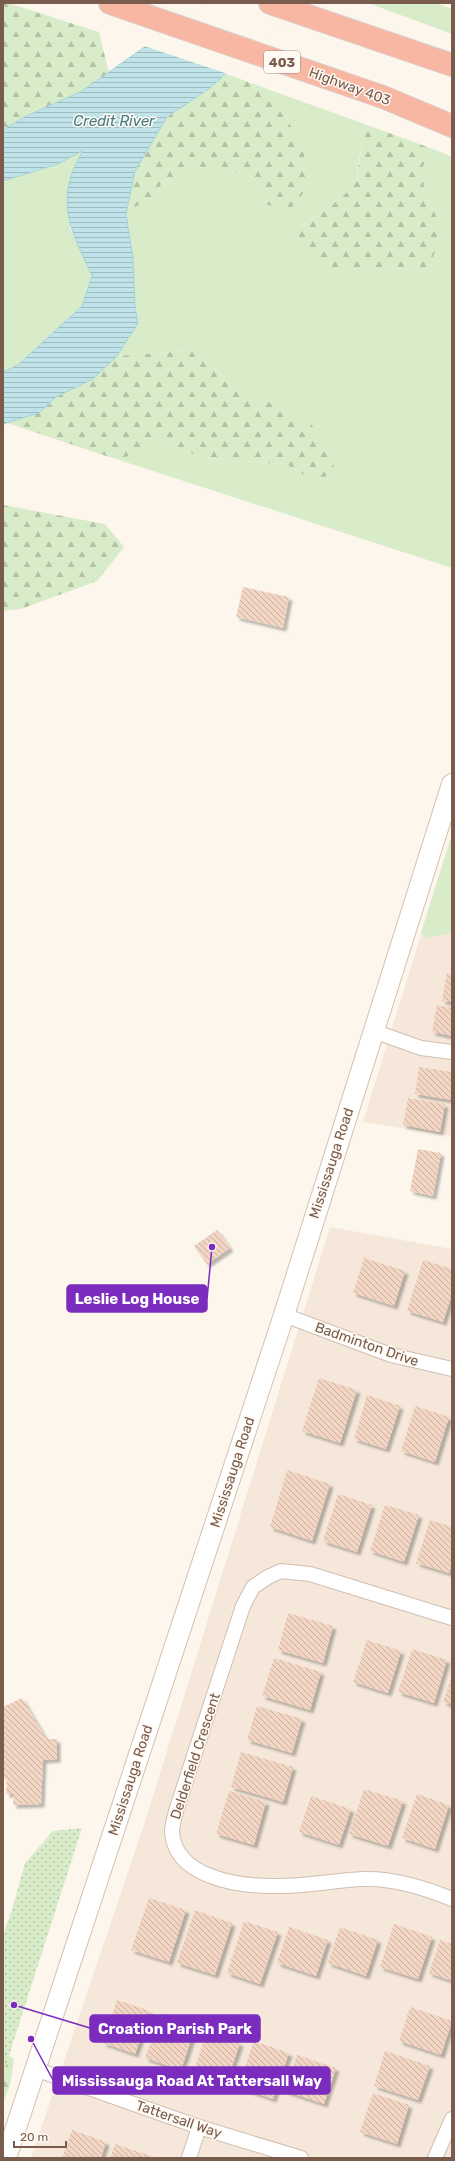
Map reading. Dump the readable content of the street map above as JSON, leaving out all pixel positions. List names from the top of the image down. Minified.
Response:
{"streets":{"highway":["403","Highway 403"],"main road":["Mississauga Road"],"street":["Badminton Drive","Delderfield Crescent","Tattersall Way"]},"crossings":[["Mississauga Road","Badminton Drive"],["Mississauga Road","Tattersall Way"]],"water":["Credit River"],"places":["Leslie Log House","Croation Parish Park","Mississauga Road At Tattersall Way"],"scale_bar":"20 m"}
